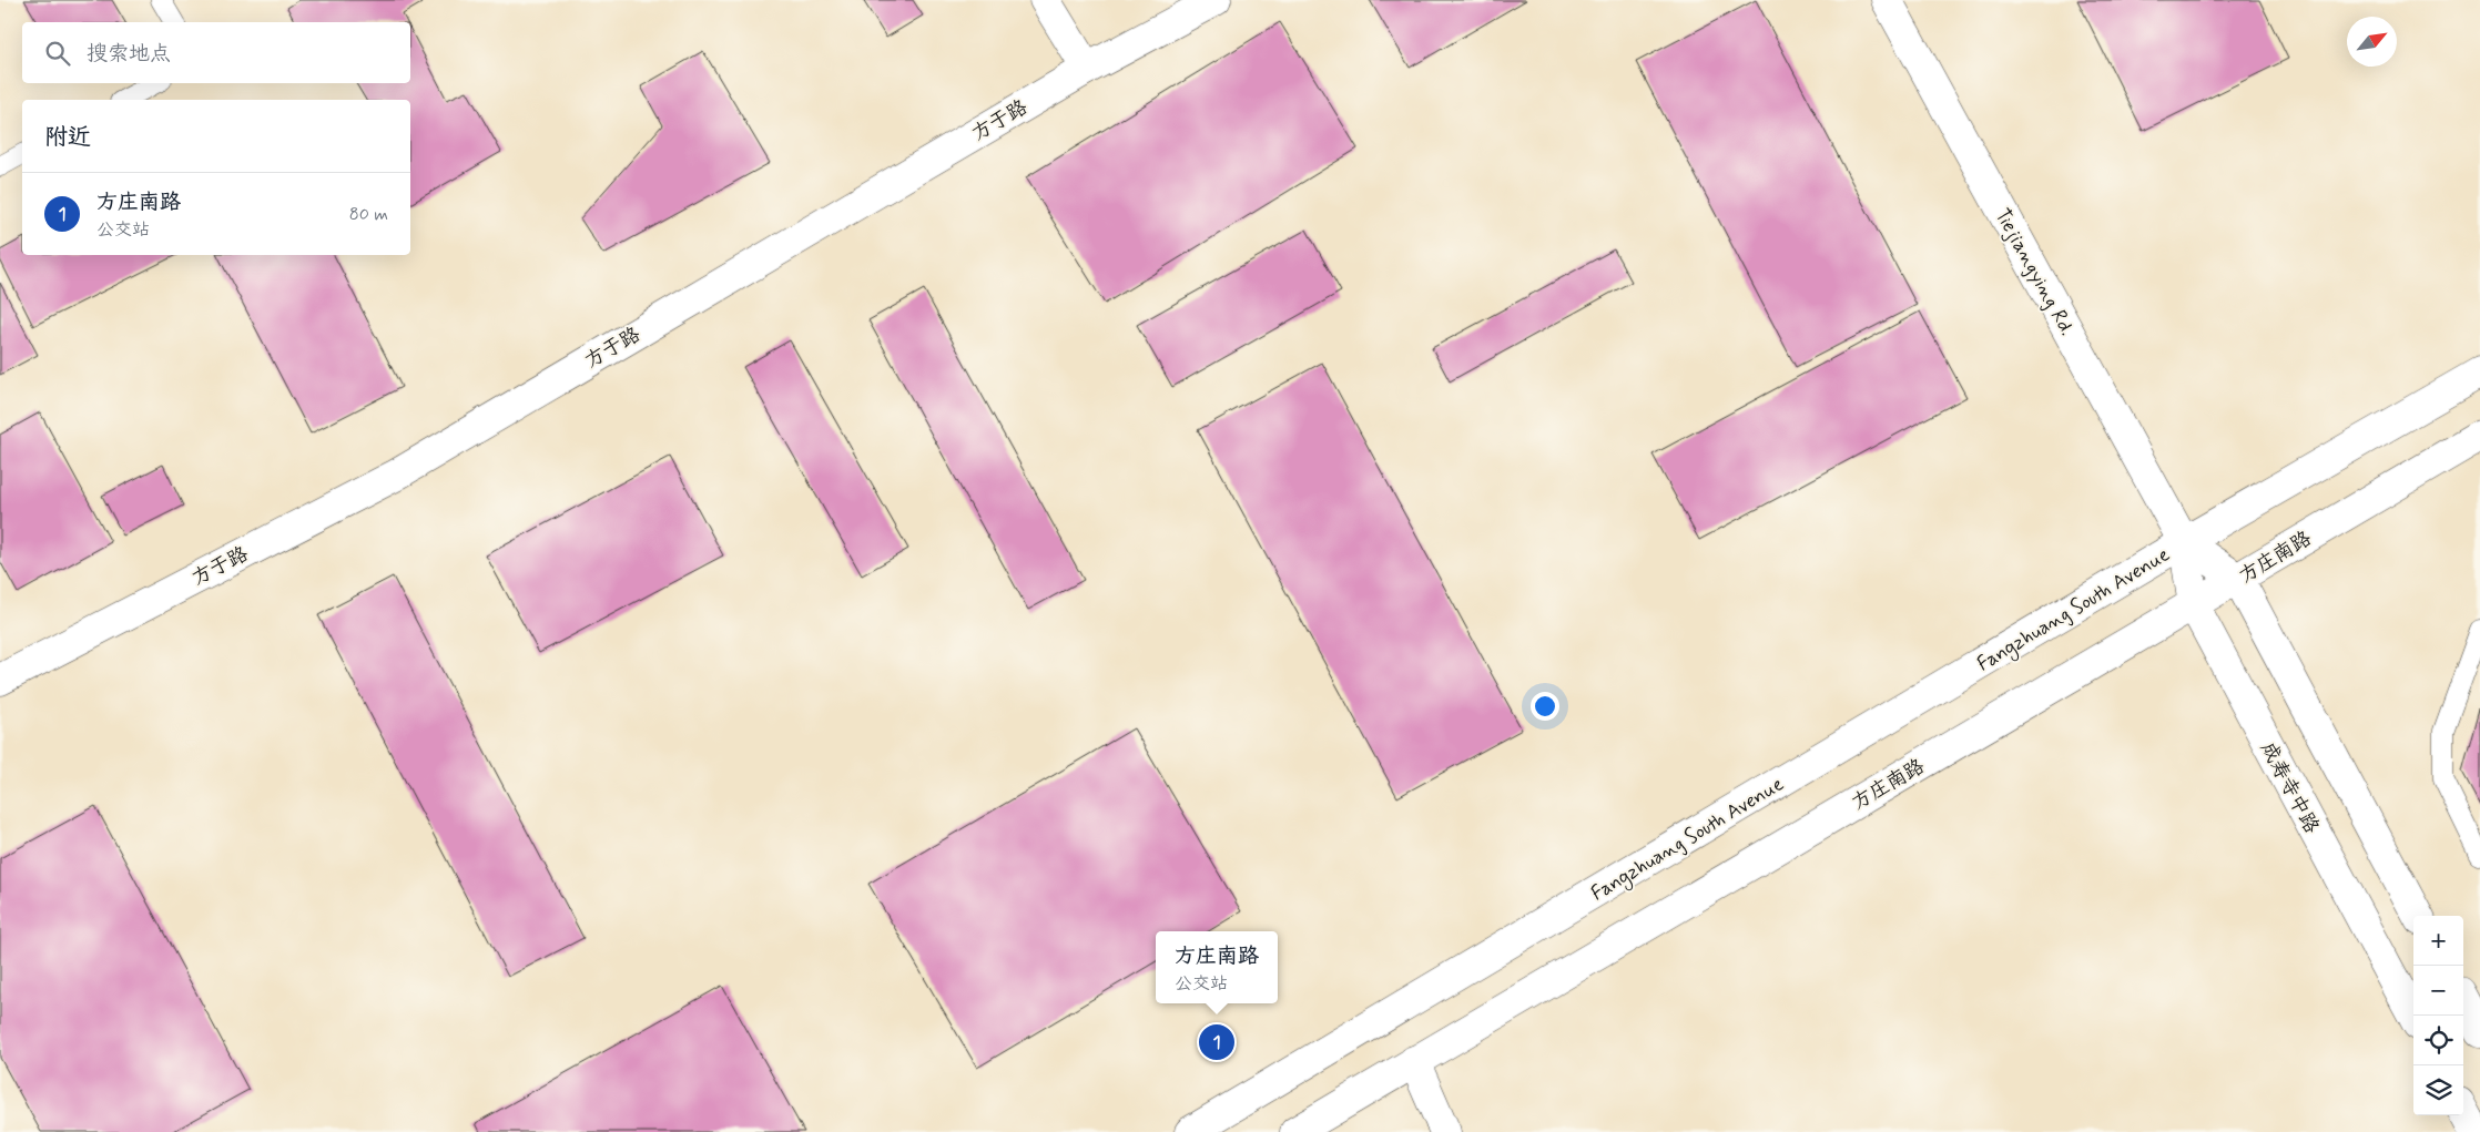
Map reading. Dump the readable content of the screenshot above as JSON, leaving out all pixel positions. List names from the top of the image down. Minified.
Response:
{"streets":{"street":["方于路","Tiejiangying Rd.","方庄南路","Fangzhuang South Avenue","成寿寺中路"]},"crossings":[["Tiejiangying Rd.","Fangzhuang South Avenue"],["Tiejiangying Rd.","成寿寺中路"],["方庄南路","成寿寺中路"],["Fangzhuang South Avenue","成寿寺中路"]],"north":"top right","page":{"search":"搜索地点","heading":"附近","list":[{"mark":"1","name":"方庄南路","note":"公交站","value":"80 m"}],"map_buttons":["+","−"],"popup":["方庄南路","公交站"],"pins":"1"}}
